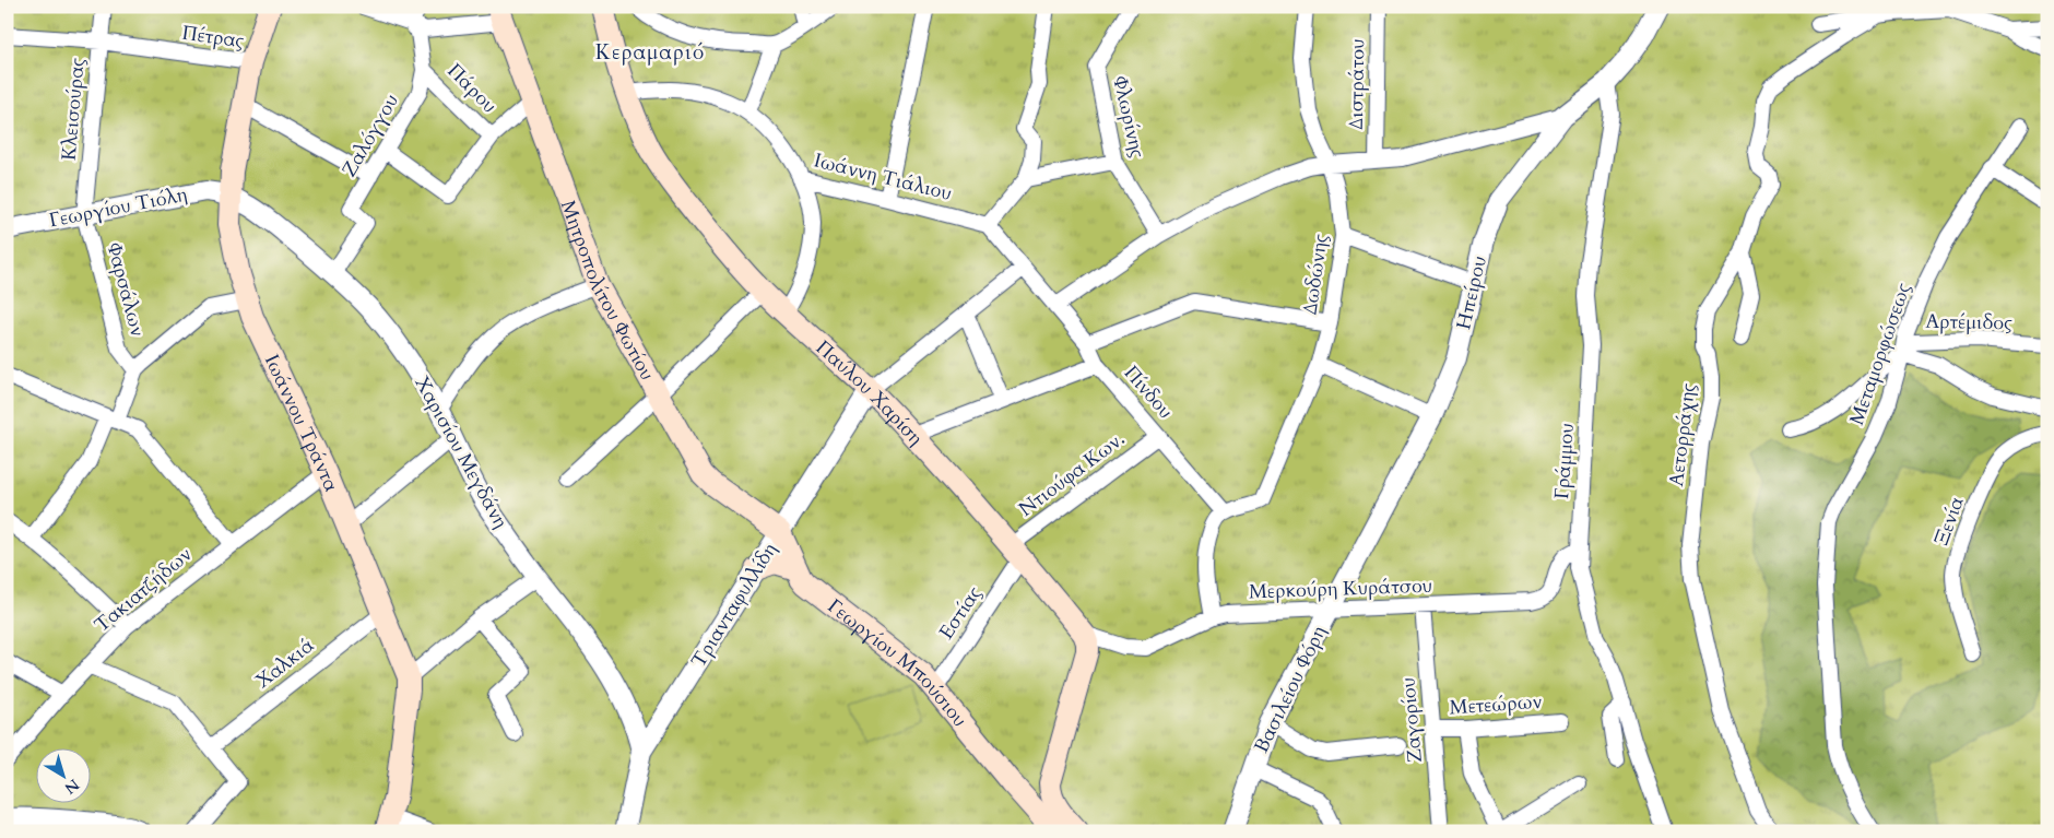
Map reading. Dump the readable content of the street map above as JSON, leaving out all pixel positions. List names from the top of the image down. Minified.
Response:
{"streets":{"main road":["Μητροπολίτου Φωτίου","Παύλου Χαρίση","Ιωάννου Τράντα","Γεωργίου Μπούσιου"],"street":["Πέτρας","Διστράτου","Πάρου","Κλεισούρας","Φλωρίνης","Ζαλόγγου","Ιωάννη Τιάλιου","Γεωργίου Τιόλη","Δωδώνης","Φαρσάλων","Ηπείρου","Αρτέμιδος","Μεταμορφώσεως","Πίνδου","Αετορράχης","Χαρισίου Μεγδάνη","Γράμμου","Ντιούφα Κων.","Ξενία","Μερκούρη Κυράτσου","Τακιατζήδων","Τριανταφυλλίδη","Εστίας","Χαλκιά","Βασιλείου Φόρη","Μετεώρων","Ζαγορίου"]},"crossings":[["Πέτρας","Κλεισούρας"],["Πέτρας","Ιωάννου Τράντα"],["Πάρου","Ζαλόγγου"],["Κλεισούρας","Γεωργίου Τιόλη"],["Κλεισούρας","Φαρσάλων"],["Ζαλόγγου","Χαρισίου Μεγδάνη"],["Ιωάννη Τιάλιου","Παύλου Χαρίση"],["Γεωργίου Τιόλη","Φαρσάλων"],["Γεωργίου Τιόλη","Ιωάννου Τράντα"],["Γεωργίου Τιόλη","Χαρισίου Μεγδάνη"],["Δωδώνης","Πίνδου"],["Μητροπολίτου Φωτίου","Τριανταφυλλίδη"],["Μητροπολίτου Φωτίου","Γεωργίου Μπούσιου"],["Ηπείρου","Γράμμου"],["Ηπείρου","Μερκούρη Κυράτσου"],["Ηπείρου","Βασιλείου Φόρη"],["Αρτέμιδος","Μεταμορφώσεως"],["Πίνδου","Παύλου Χαρίση"],["Πίνδου","Ντιούφα Κων."],["Παύλου Χαρίση","Ντιούφα Κων."],["Παύλου Χαρίση","Μερκούρη Κυράτσου"],["Παύλου Χαρίση","Τριανταφυλλίδη"],["Παύλου Χαρίση","Εστίας"],["Ιωάννου Τράντα","Χαρισίου Μεγδάνη"],["Ιωάννου Τράντα","Τακιατζήδων"],["Ιωάννου Τράντα","Χαλκιά"],["Χαρισίου Μεγδάνη","Τριανταφυλλίδη"],["Γράμμου","Μερκούρη Κυράτσου"],["Ντιούφα Κων.","Εστίας"],["Μερκούρη Κυράτσου","Βασιλείου Φόρη"],["Μερκούρη Κυράτσου","Ζαγορίου"],["Τριανταφυλλίδη","Γεωργίου Μπούσιου"],["Εστίας","Γεωργίου Μπούσιου"],["Μετεώρων","Ζαγορίου"]],"districts":["Κεραμαριό"],"north":"bottom right"}
